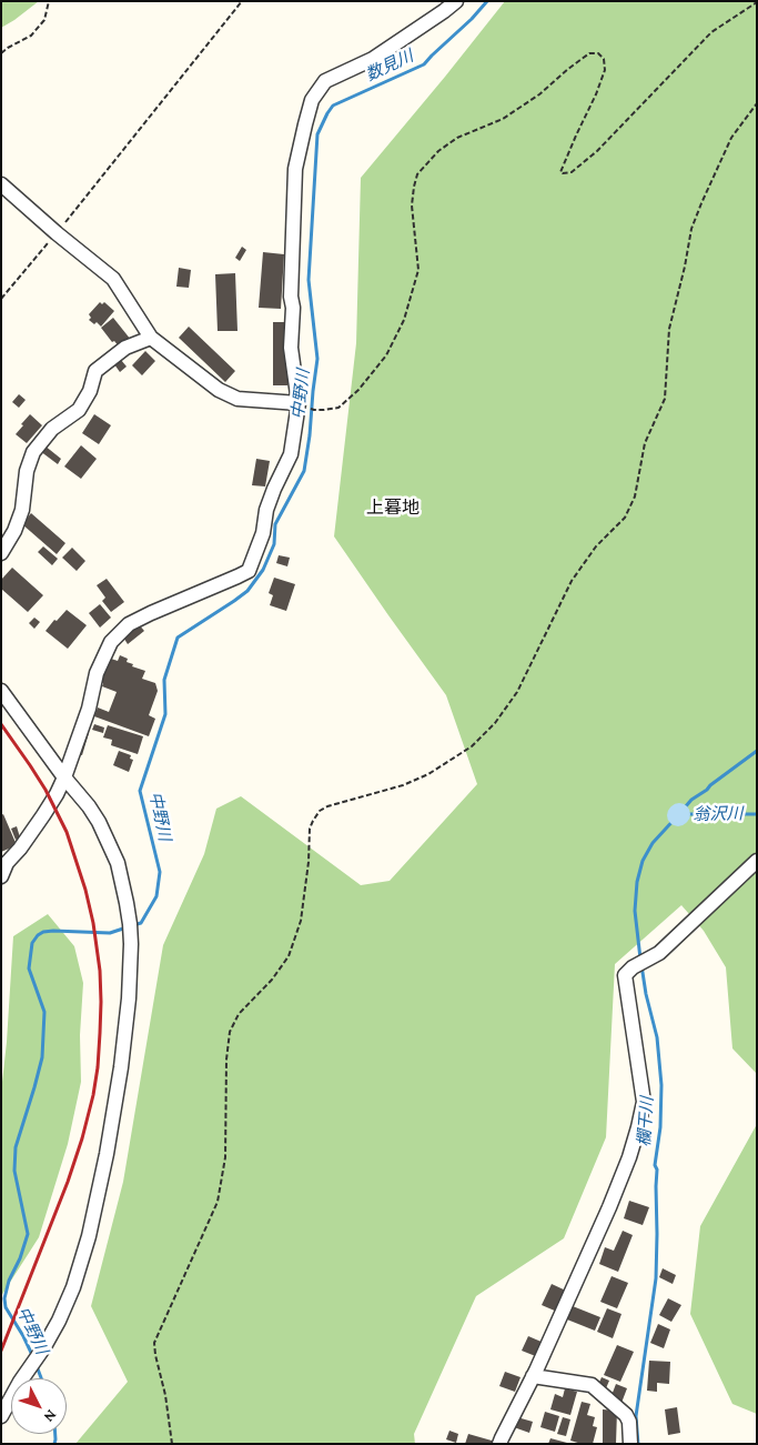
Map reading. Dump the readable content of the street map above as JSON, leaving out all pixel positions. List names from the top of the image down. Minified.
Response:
{"districts":["上暮地"],"water":["数見川","中野川","翁沢川","欄干川"],"north":"bottom right"}
